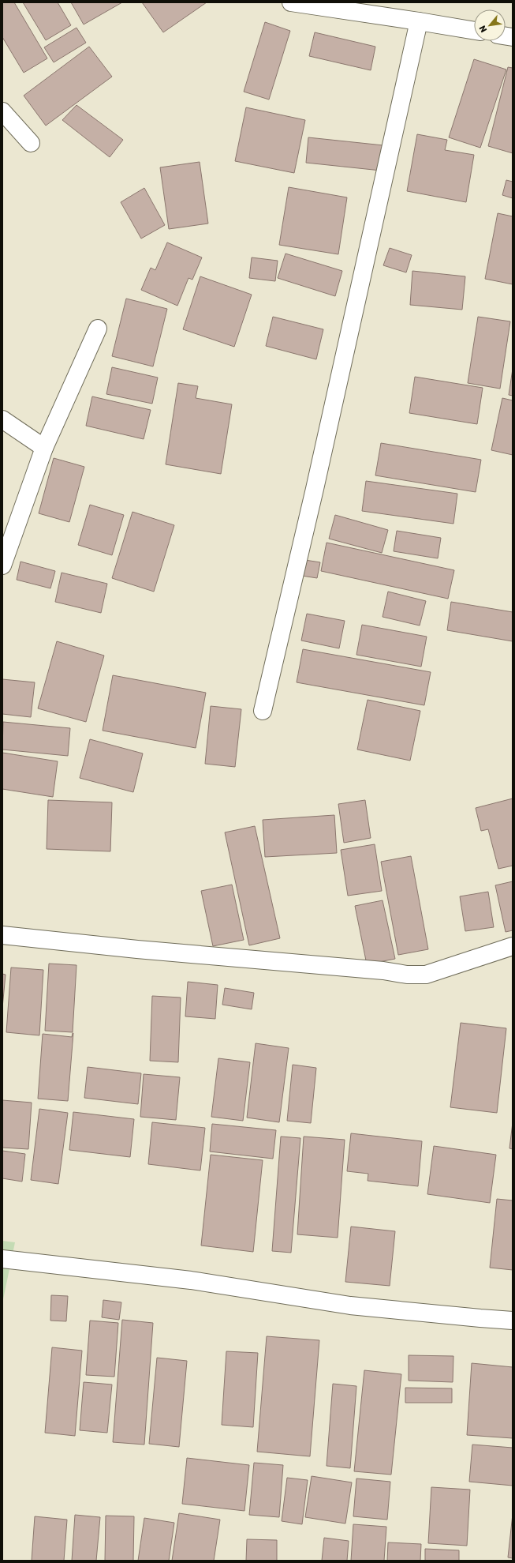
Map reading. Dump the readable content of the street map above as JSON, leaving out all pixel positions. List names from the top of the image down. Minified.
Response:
{"north":"bottom left"}
